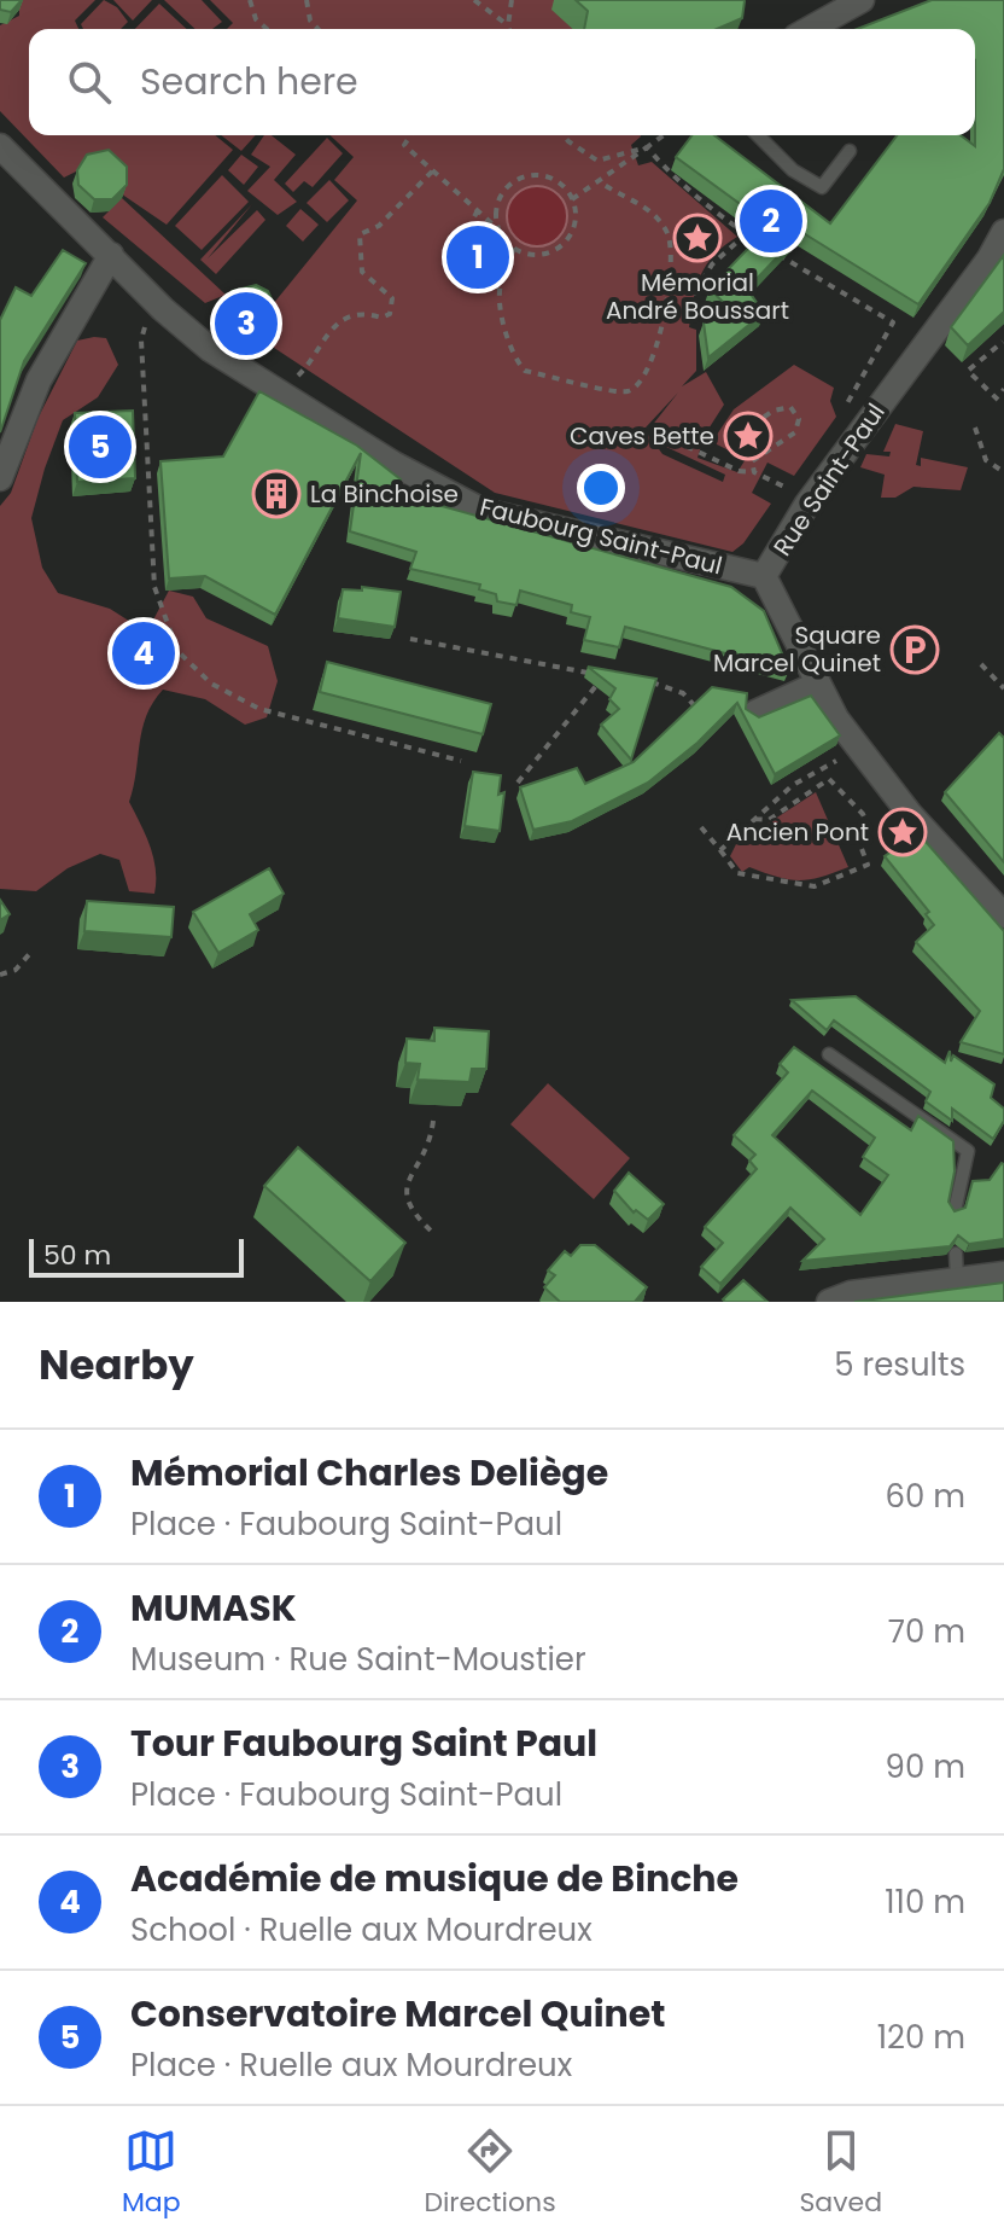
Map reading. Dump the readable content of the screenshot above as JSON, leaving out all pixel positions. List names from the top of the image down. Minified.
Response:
{"streets":{"street":["Rue Saint-Paul","Faubourg Saint-Paul"]},"crossings":[["Rue Saint-Paul","Faubourg Saint-Paul"]],"places":{"place":["Mémorial André Boussart","Caves Bette","Ancien Pont"],"building":["La Binchoise"],"parking":["Square Marcel Quinet"]},"scale_bar":"50 m","page":{"search":"Search here","pins":["2","1","3","5","4"],"scale":"50 m","heading":["Nearby","5 results"],"list":[{"mark":"1","name":"Mémorial Charles Deliège","note":"Place · Faubourg Saint-Paul","value":"60 m"},{"mark":"2","name":"MUMASK","note":"Museum · Rue Saint-Moustier","value":"70 m"},{"mark":"3","name":"Tour Faubourg Saint Paul","note":"Place · Faubourg Saint-Paul","value":"90 m"},{"mark":"4","name":"Académie de musique de Binche","note":"School · Ruelle aux Mourdreux","value":"110 m"},{"mark":"5","name":"Conservatoire Marcel Quinet","note":"Place · Ruelle aux Mourdreux","value":"120 m"}],"nav":["Map","Directions","Saved"]}}
